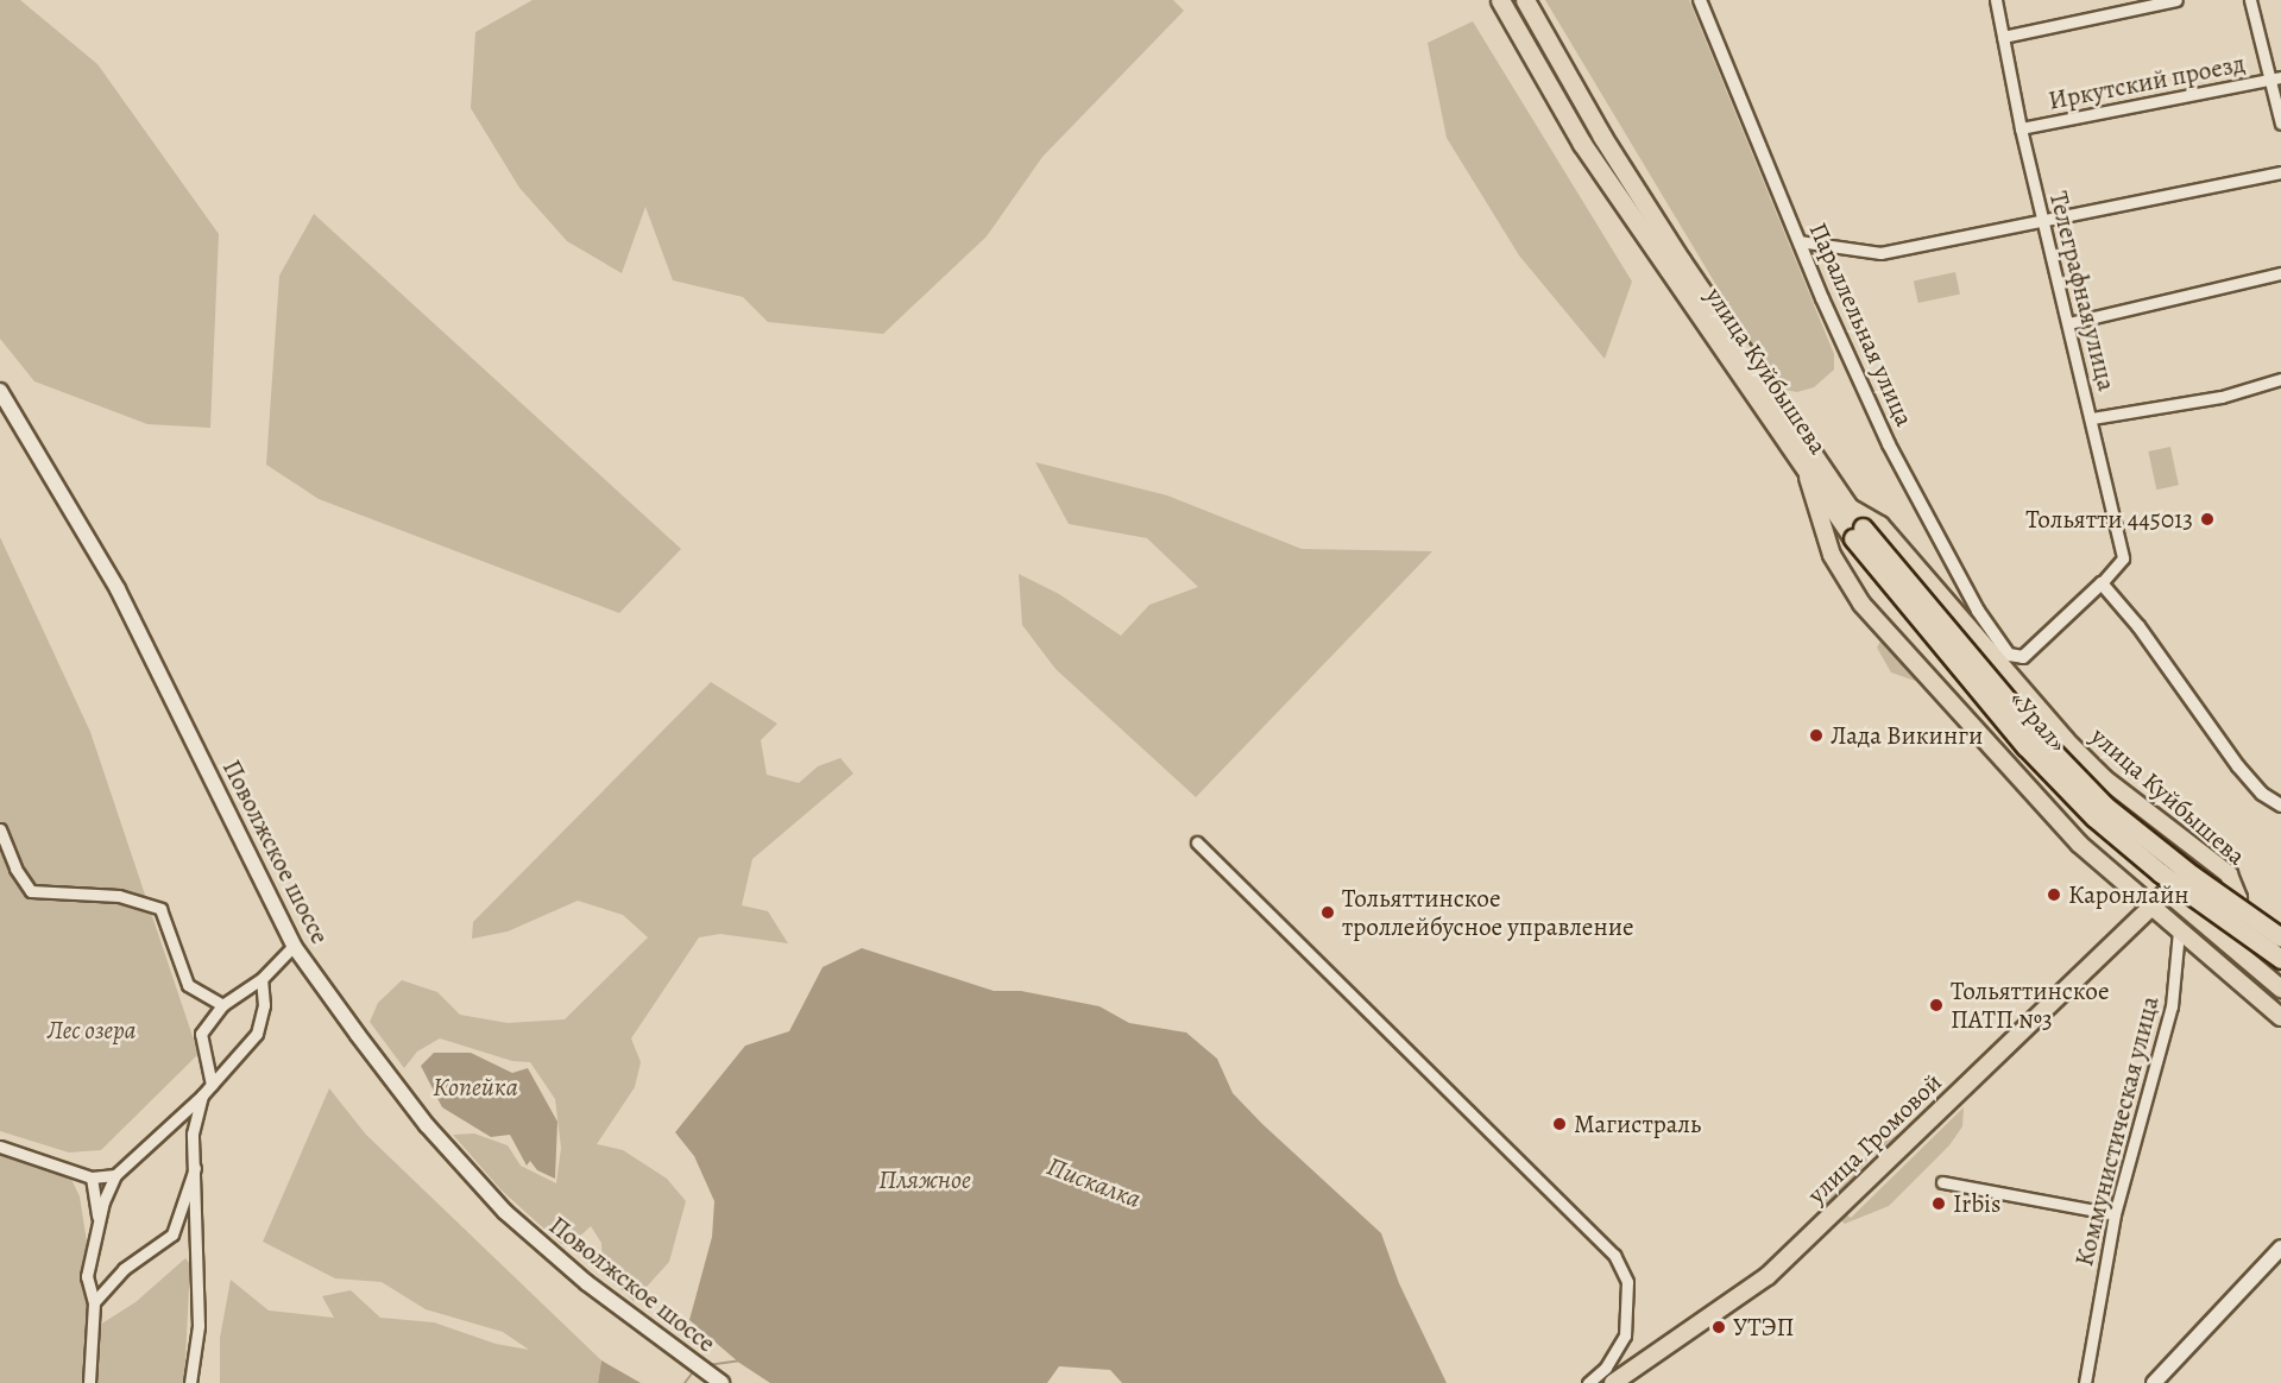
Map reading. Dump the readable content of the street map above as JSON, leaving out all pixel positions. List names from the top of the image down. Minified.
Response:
{"streets":{"highway":["улица Куйбышева","«Урал»"],"main road":["Поволжское шоссе","улица Громовой"],"street":["Иркутский проезд","Телеграфная улица","Параллельная улица","Коммунистическая улица"]},"crossings":[["Иркутский проезд","Телеграфная улица"],["Телеграфная улица","Параллельная улица"],["улица Куйбышева","«Урал»"],["улица Куйбышева","Коммунистическая улица"],["улица Куйбышева","улица Громовой"]],"water":["Копейка","Пляжное","Пискалка"],"parks":["Лес озера"],"places":["Тольятти 445013","Лада Викинги","Каронлайн","Тольяттинское троллейбусное управление","Тольяттинское ПАТП №3","Магистраль","Irbis","УТЭП"]}
